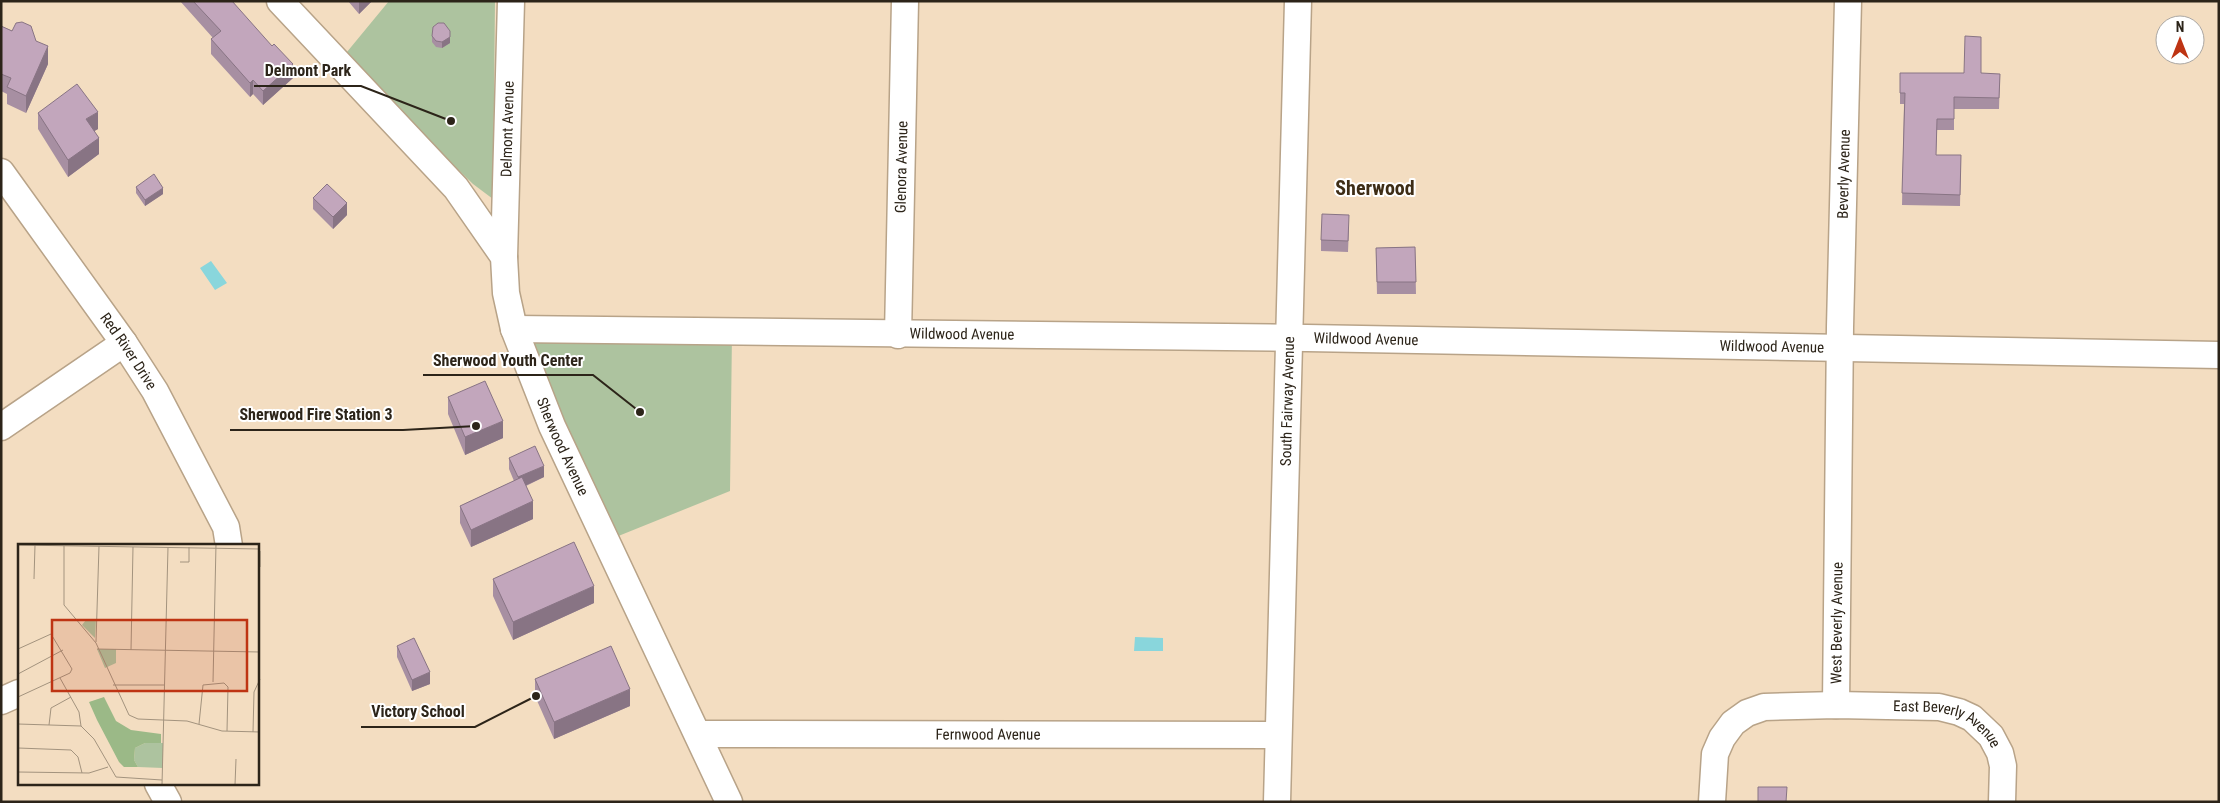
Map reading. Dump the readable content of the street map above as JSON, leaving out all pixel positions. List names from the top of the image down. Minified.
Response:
{"streets":{"street":["Delmont Avenue","Glenora Avenue","Beverly Avenue","Wildwood Avenue","Red River Drive","South Fairway Avenue","Sherwood Avenue","West Beverly Avenue","East Beverly Avenue","Fernwood Avenue"]},"crossings":[["Delmont Avenue","Sherwood Avenue"],["Glenora Avenue","Wildwood Avenue"],["Beverly Avenue","Wildwood Avenue"],["Beverly Avenue","West Beverly Avenue"],["Wildwood Avenue","South Fairway Avenue"],["Wildwood Avenue","Sherwood Avenue"],["Wildwood Avenue","West Beverly Avenue"],["South Fairway Avenue","Fernwood Avenue"],["Sherwood Avenue","Fernwood Avenue"],["West Beverly Avenue","East Beverly Avenue"]],"districts":["Sherwood"],"places":["Delmont Park","Sherwood Youth Center","Sherwood Fire Station 3","Victory School"],"north":"top"}
